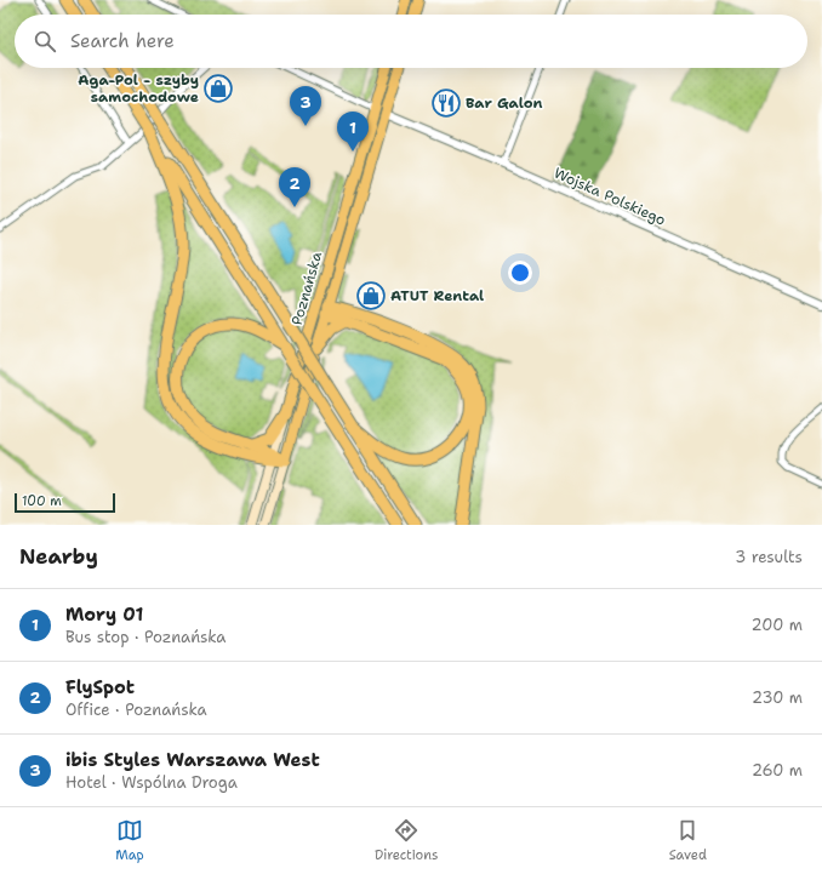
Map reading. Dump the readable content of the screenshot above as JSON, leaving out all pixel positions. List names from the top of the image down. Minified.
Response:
{"streets":{"main road":["Poznańska"],"street":["Wojska Polskiego"]},"crossings":[["Wojska Polskiego","Poznańska"]],"places":{"shop":["Aga-Pol - szyby samochodowe","ATUT Rental"],"restaurant":["Bar Galon"]},"scale_bar":"100 m","page":{"search":"Search here","pins":["3","1","2"],"scale":"100 m","heading":["Nearby","3 results"],"list":[{"mark":"1","name":"Mory 01","note":"Bus stop · Poznańska","value":"200 m"},{"mark":"2","name":"FlySpot","note":"Office · Poznańska","value":"230 m"},{"mark":"3","name":"ibis Styles Warszawa West","note":"Hotel · Wspólna Droga","value":"260 m"}],"nav":["Map","Directions","Saved"]}}
